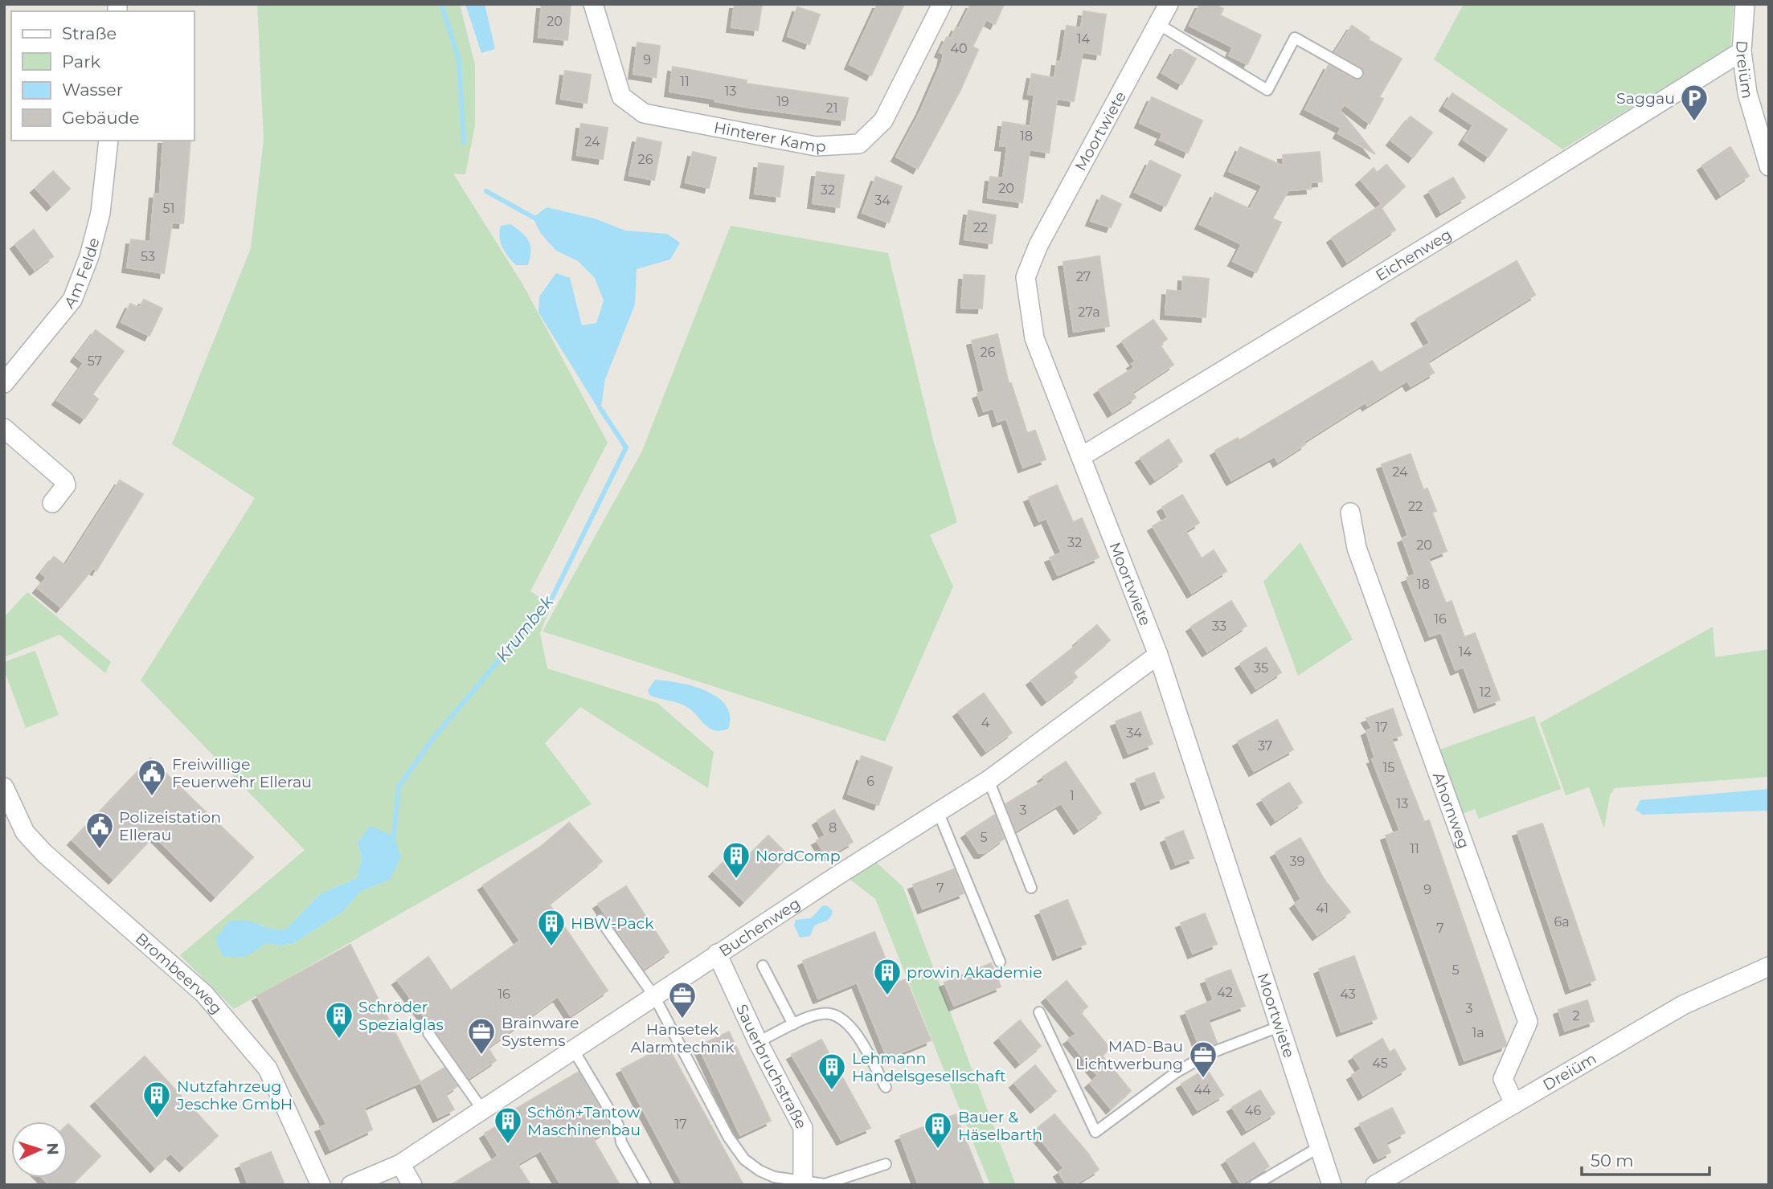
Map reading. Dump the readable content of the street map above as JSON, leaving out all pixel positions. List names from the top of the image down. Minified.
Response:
{"streets":{"street":["Dreiüm","Moortwiete","Hinterer Kamp","Eichenweg","Am Felde","Ahornweg","Buchenweg","Brombeerweg","Sauerbruchstraße"]},"crossings":[["Dreiüm","Eichenweg"],["Dreiüm","Ahornweg"],["Moortwiete","Eichenweg"],["Moortwiete","Buchenweg"],["Buchenweg","Sauerbruchstraße"]],"water":["Krumbek"],"places":{"parking":["Saggau"],"public building":["Freiwillige Feuerwehr Ellerau","Polizeistation Ellerau"],"building":["NordComp","HBW-Pack","prowin Akademie","Schröder Spezialglas","Lehmann Handelsgesellschaft","Nutzfahrzeug Jeschke GmbH","Schön+Tantow Maschinenbau","Bauer & Häselbarth"],"office":["Hansetek Alarmtechnik","Brainware Systems","MAD-Bau Lichtwerbung"]},"house_numbers":["20","14","40","9","11","13","19","21","18","24","26","20","32","34","51","22","53","27","27a","26","57","24","22","32","20","18","16","33","14","35","12","4","17","34","37","15","6","1","13","3","8","5","11","39","7","9","41","6a","7","5","42","16","43","3","2","1a","45","44","46","17"],"legend":["Straße","Park","Wasser","Gebäude"],"scale_bar":"50 m","north":"right"}
